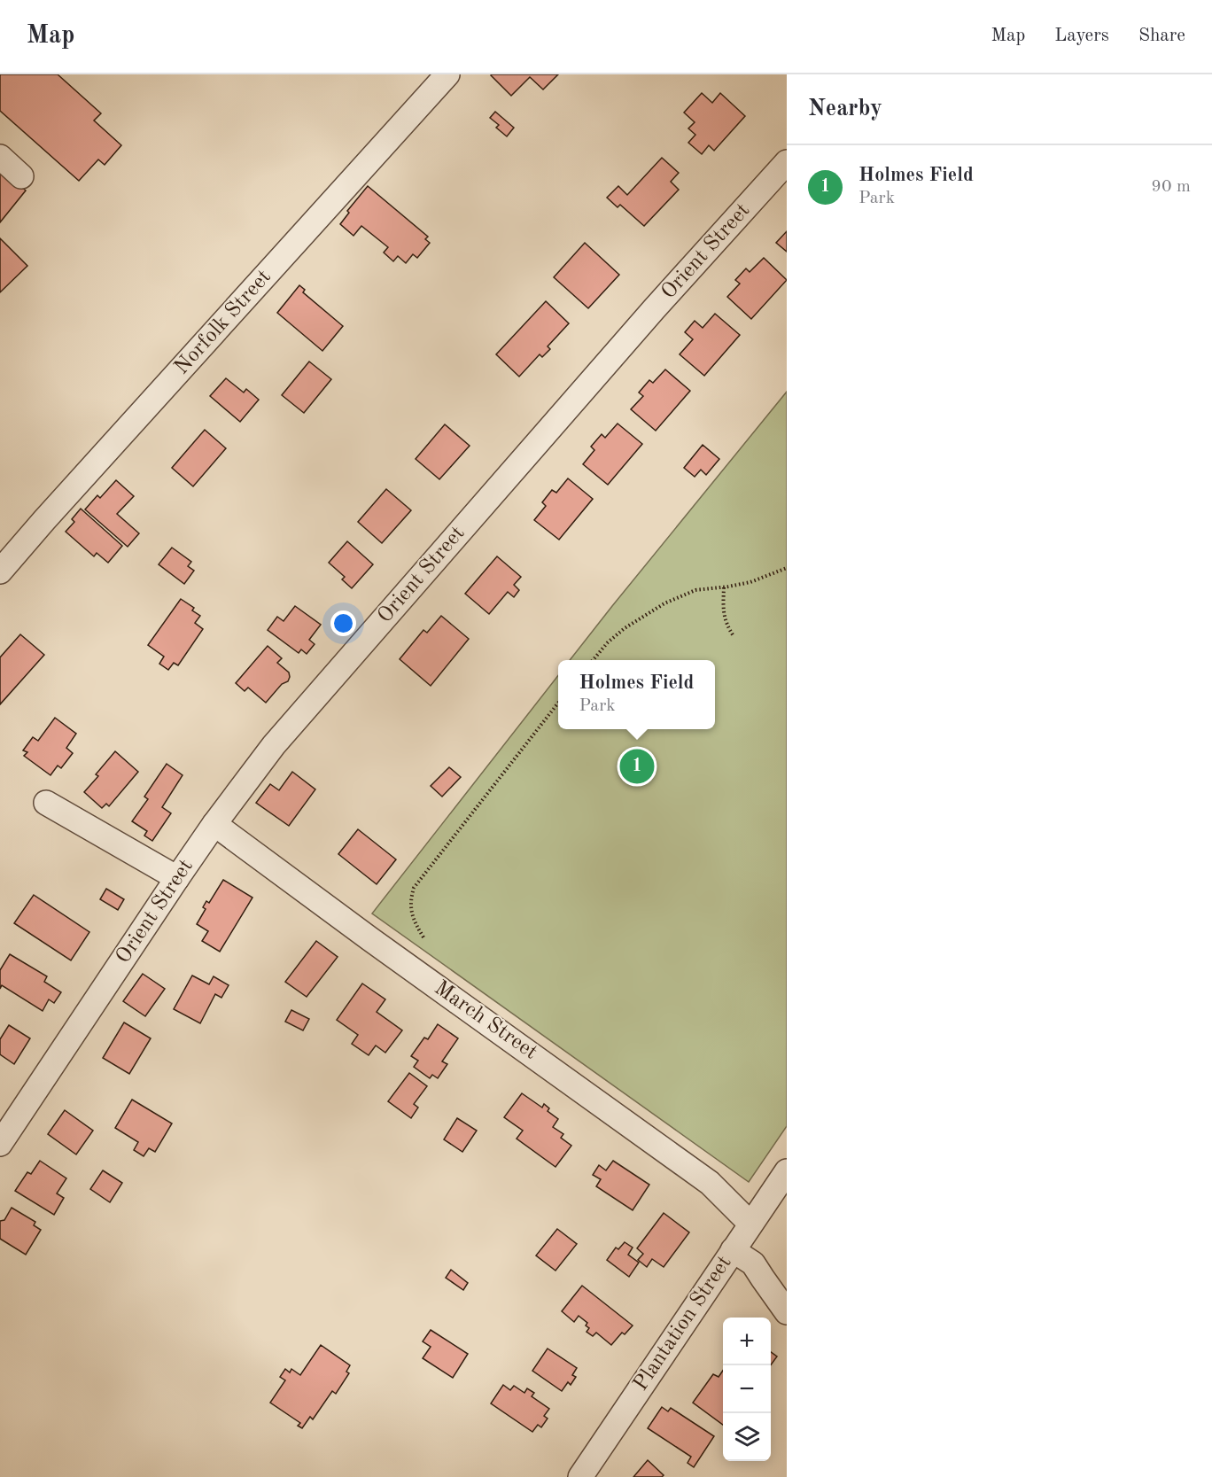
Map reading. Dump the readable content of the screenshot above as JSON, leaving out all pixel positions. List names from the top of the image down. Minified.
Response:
{"streets":{"street":["Orient Street","Norfolk Street","March Street","Plantation Street"]},"crossings":[["Orient Street","March Street"],["March Street","Plantation Street"]],"page":{"header":"Map","nav":["Map","Layers","Share"],"heading":"Nearby","list":[{"mark":"1","name":"Holmes Field","note":"Park","value":"90 m"}],"popup":["Holmes Field","Park"],"pins":"1","map_buttons":["+","−"]}}
